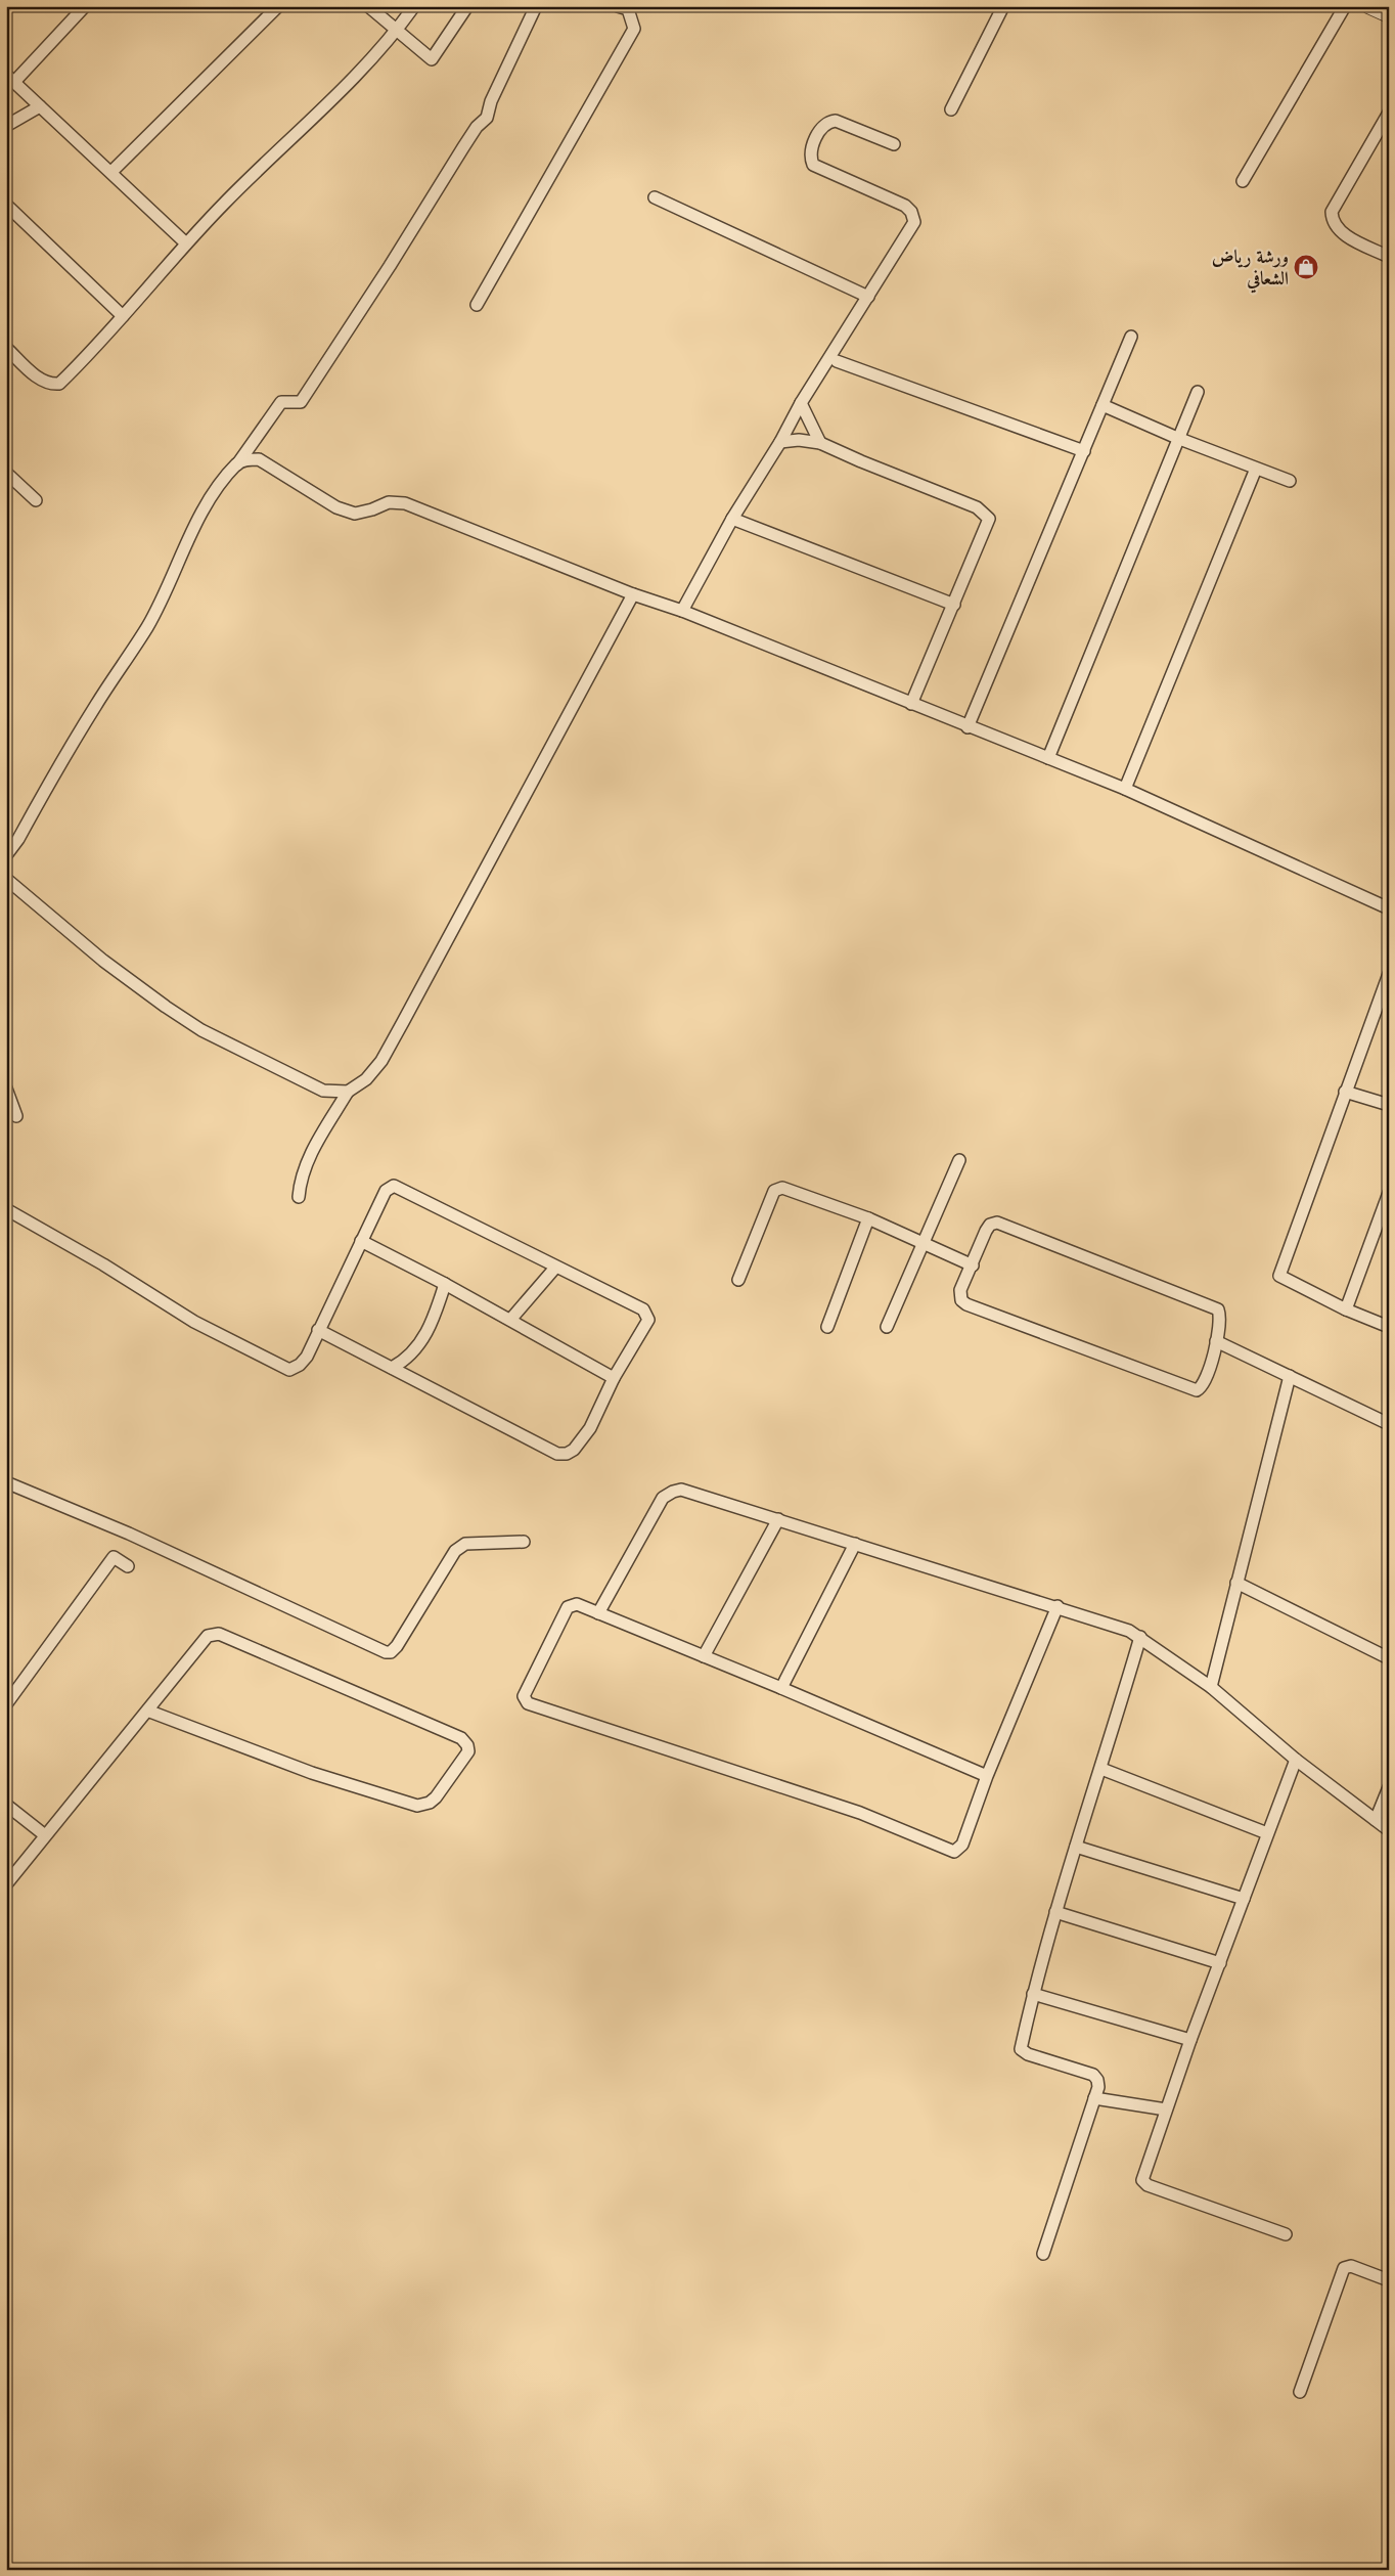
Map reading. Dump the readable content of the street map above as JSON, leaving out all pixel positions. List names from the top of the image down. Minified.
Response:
{"places":{"shop":["ورشة رياض الشعافي"]}}
